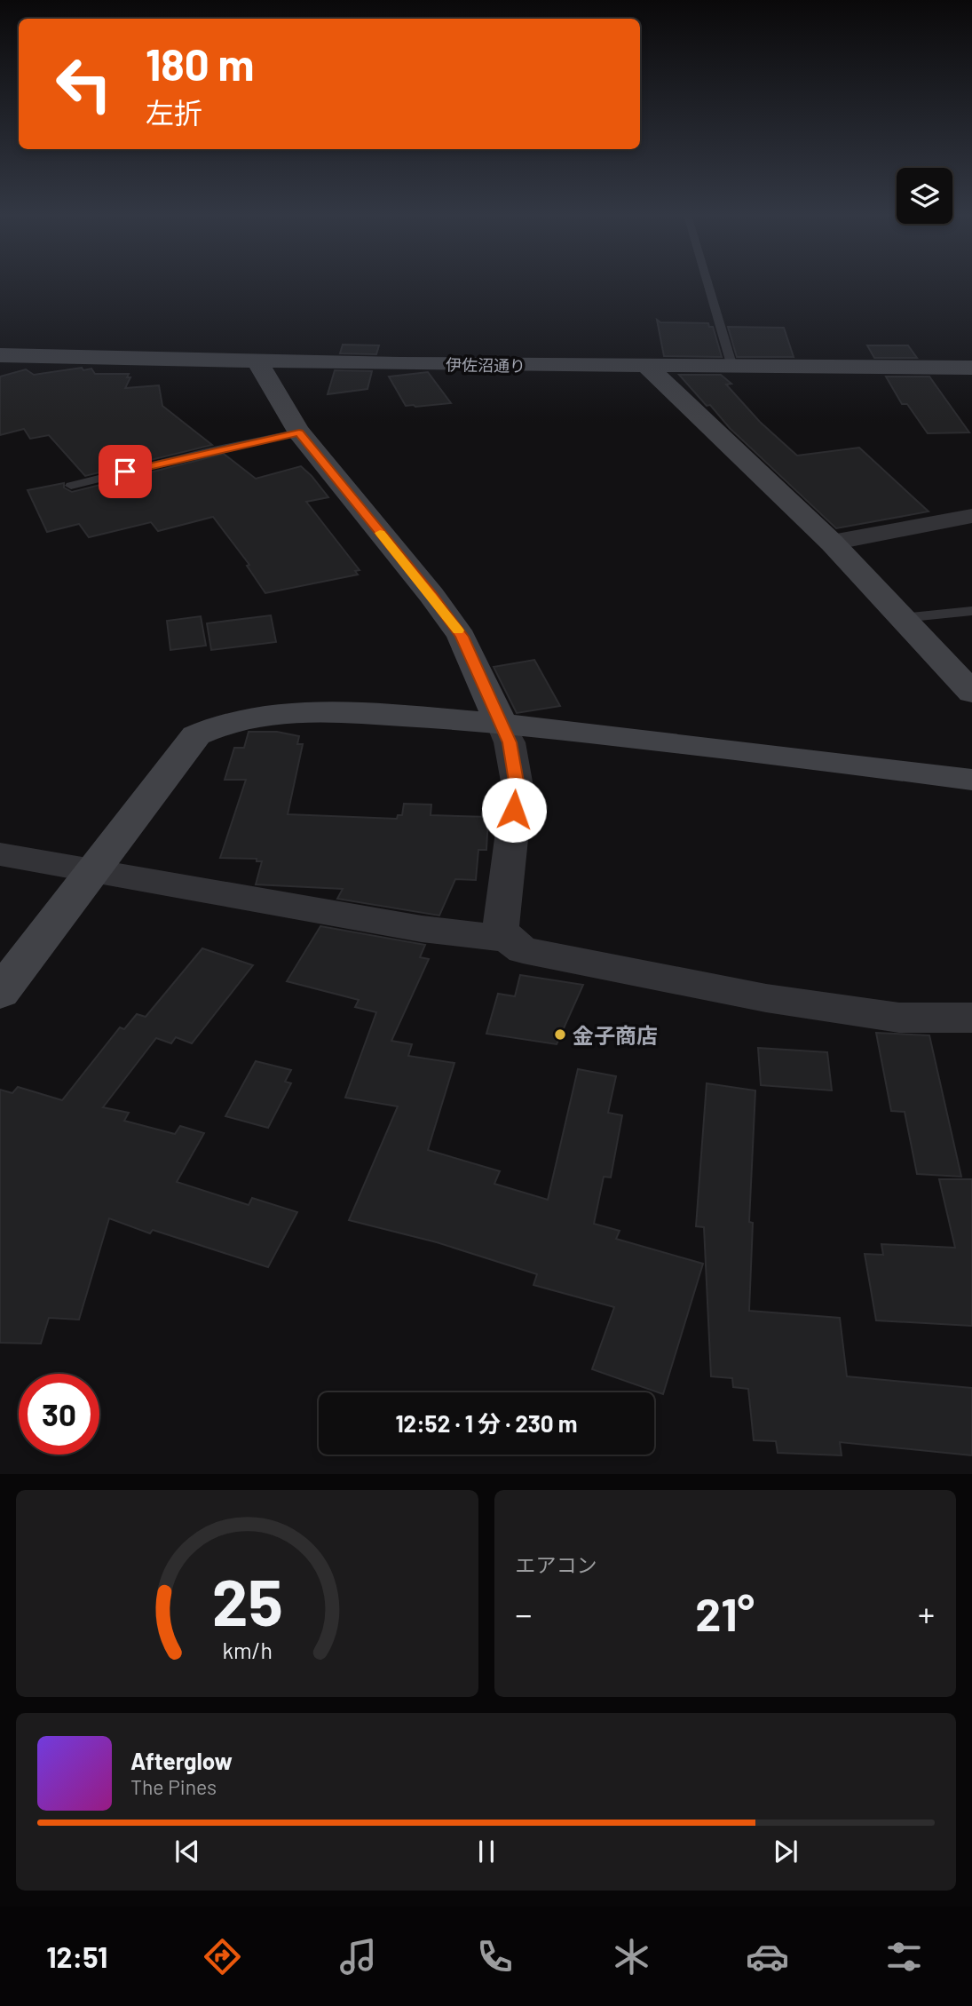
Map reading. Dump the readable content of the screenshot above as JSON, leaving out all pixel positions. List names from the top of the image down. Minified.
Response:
{"streets":{"street":["伊佐沼通り"]},"places":["金子商店"],"page":{"turn":["180 m","左折"],"limit":"30","trip":"12:52 · 1 分 · 230 m","tile":"エアコン","heat":["−","21°","+"],"song":["Afterglow","The Pines"],"tabs":"12:51","gauge":["25","km/h"]}}
